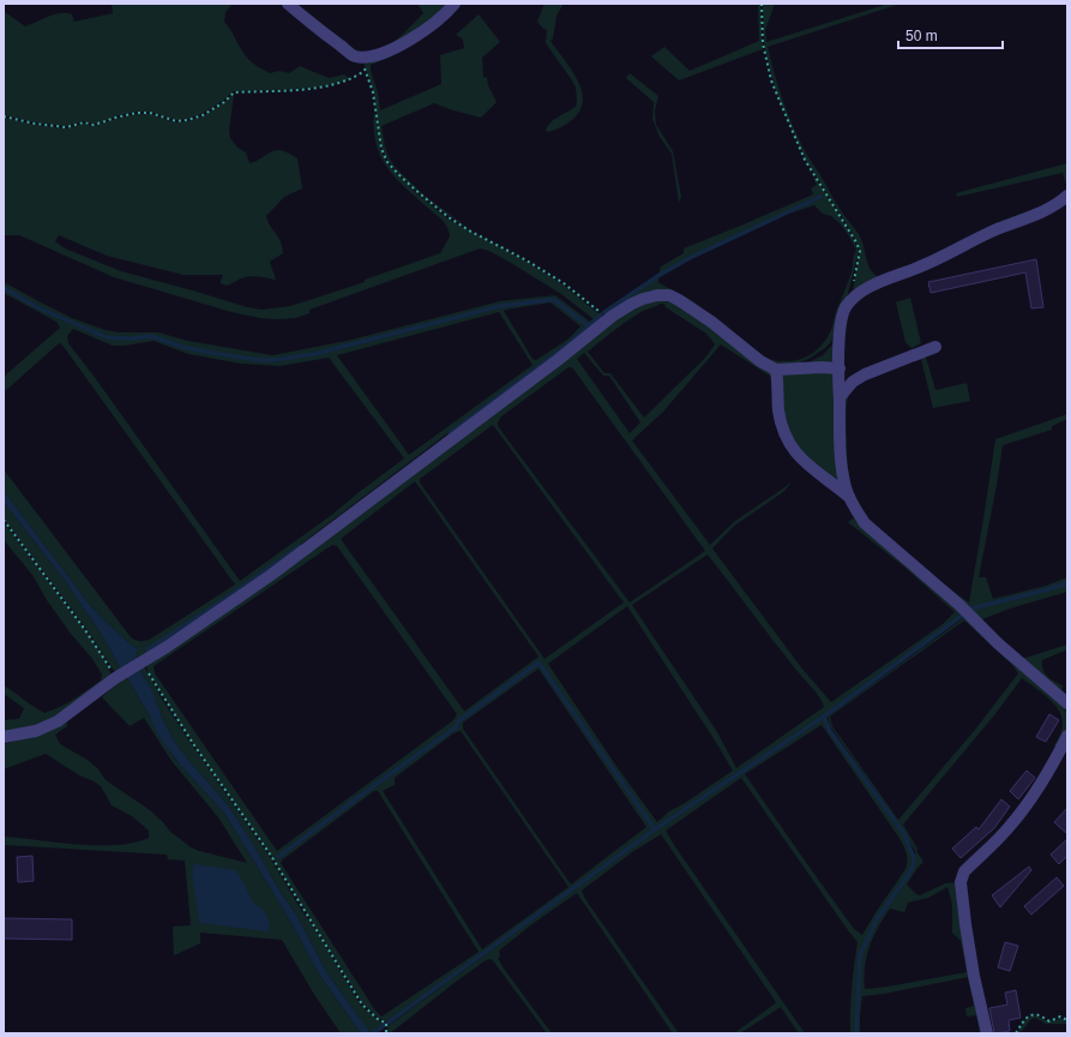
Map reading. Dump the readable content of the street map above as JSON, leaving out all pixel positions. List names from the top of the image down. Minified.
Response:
{"scale_bar":"50 m"}
